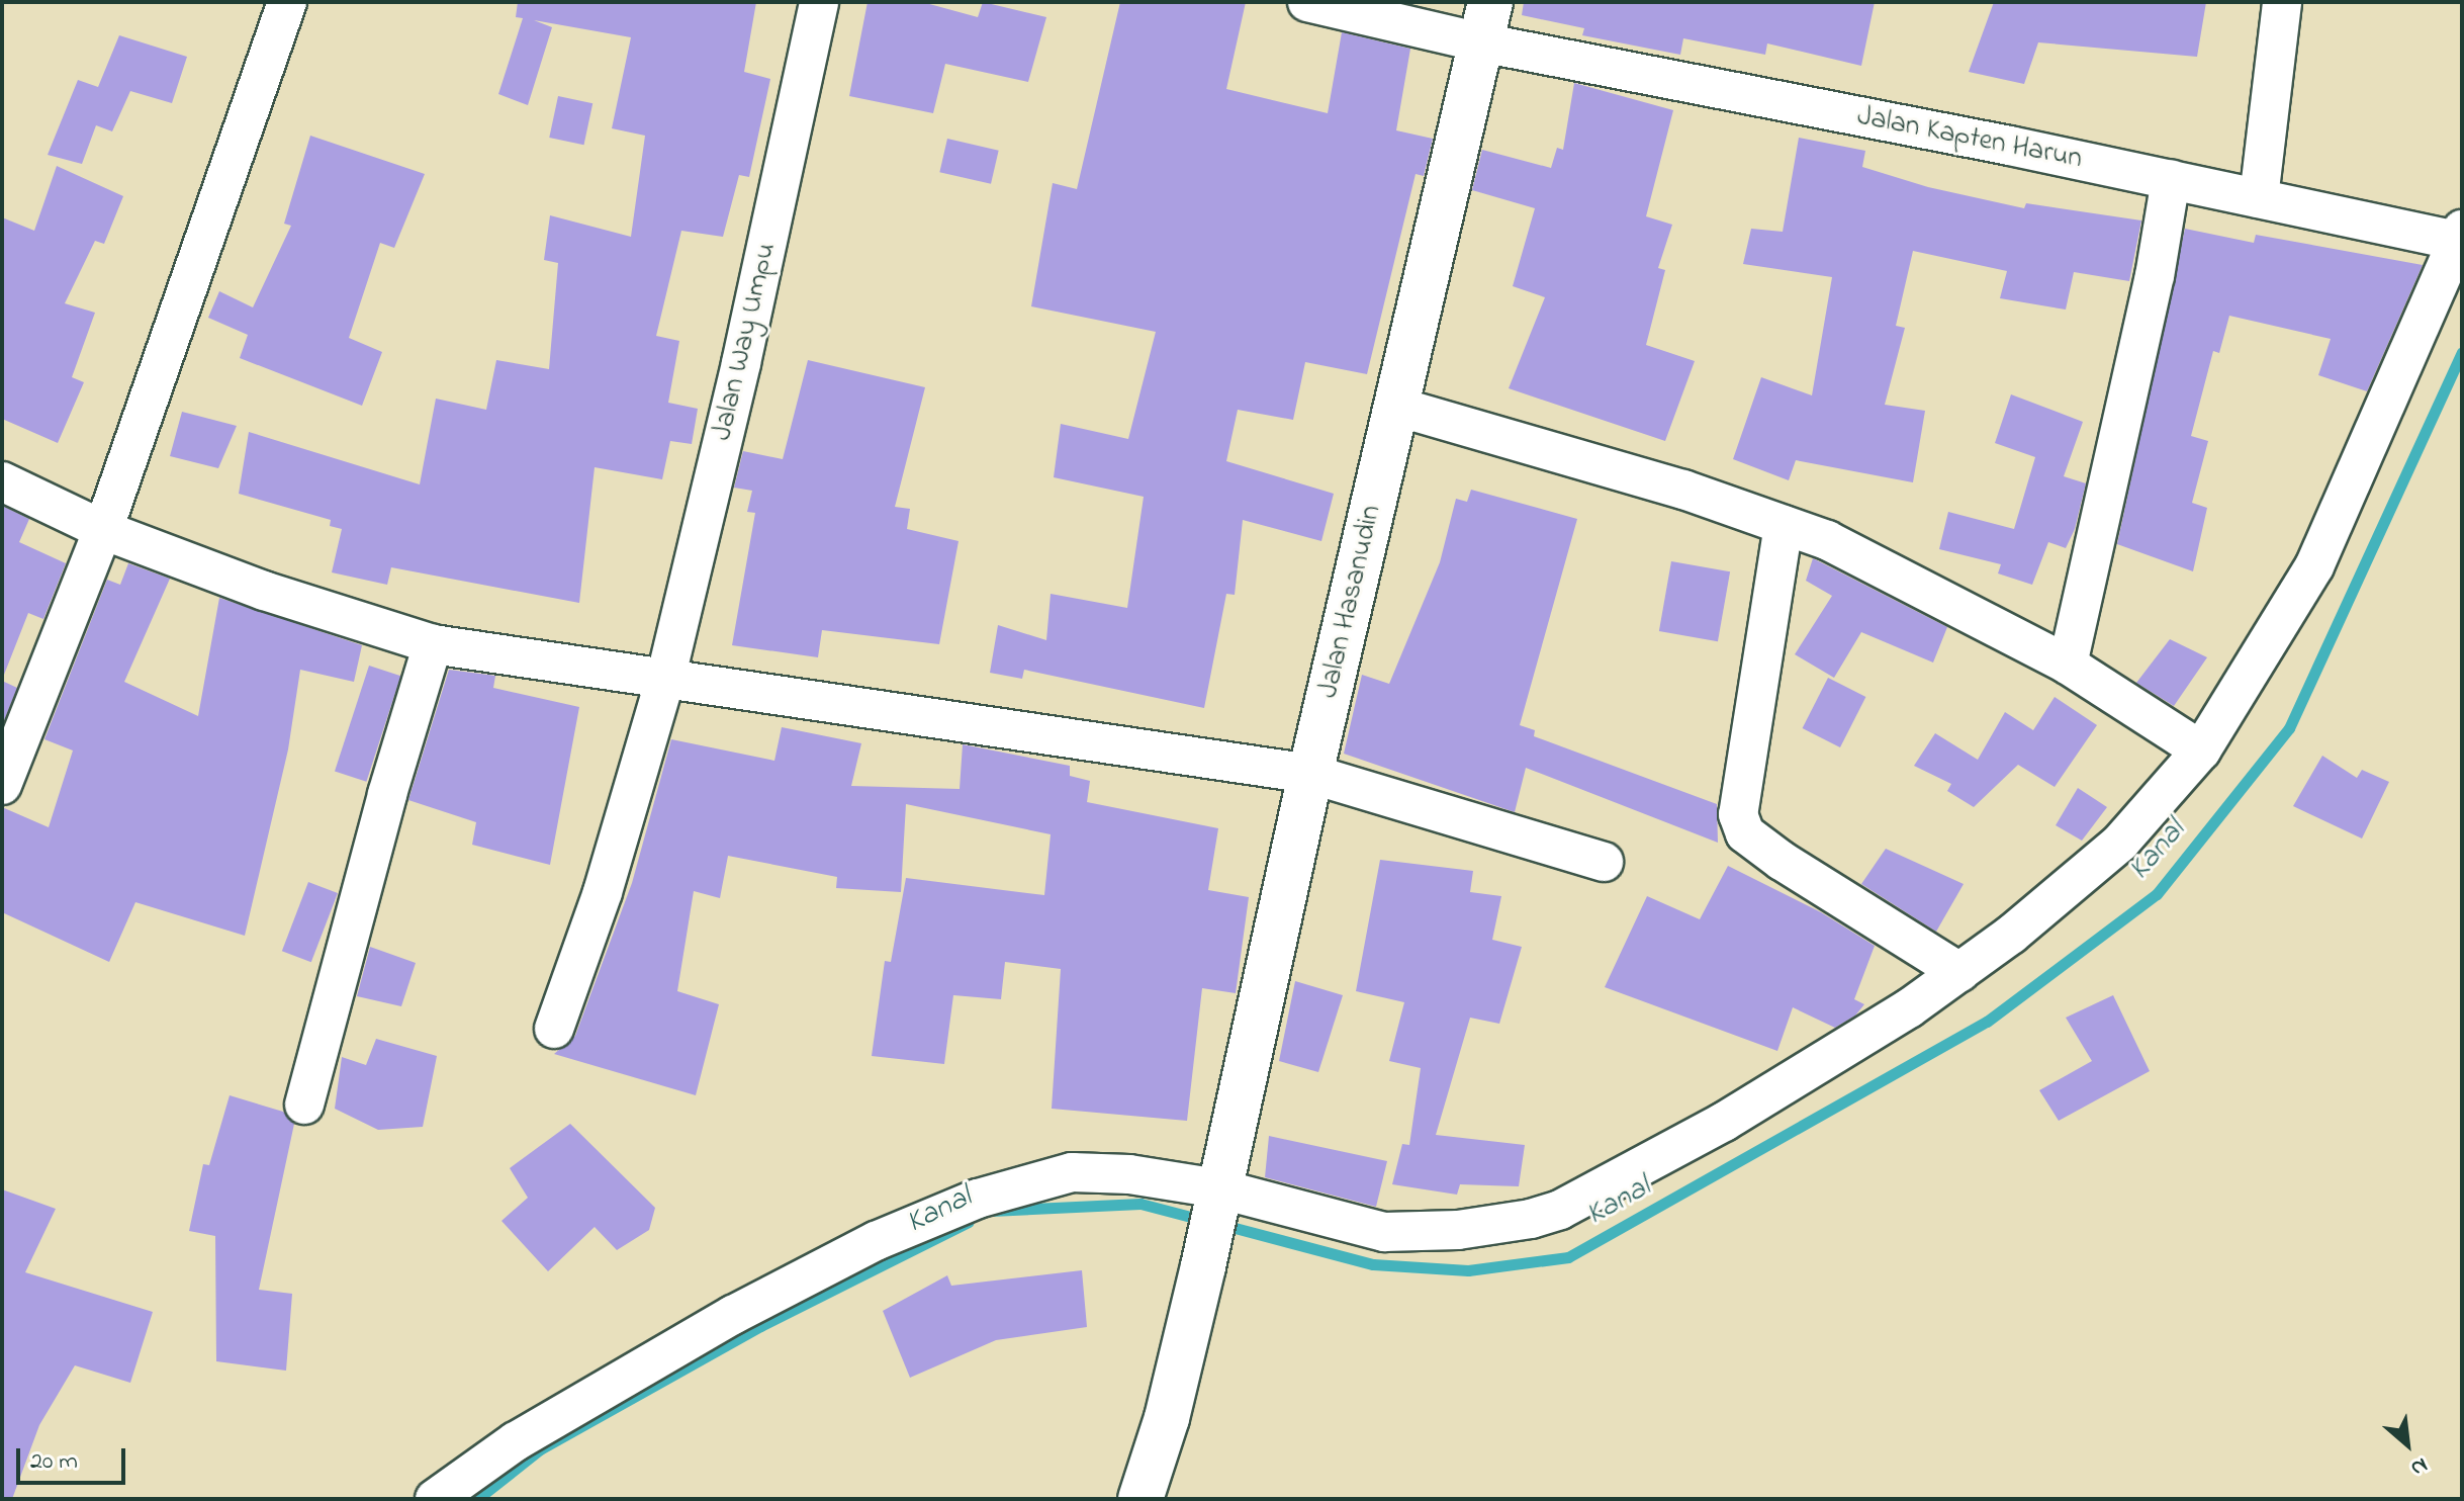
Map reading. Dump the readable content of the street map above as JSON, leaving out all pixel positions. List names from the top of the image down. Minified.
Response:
{"streets":{"main road":["Jalan Hasanudin"],"street":["Jalan Kapten Harun","Jalan Way Umpu"]},"crossings":[["Jalan Kapten Harun","Jalan Hasanudin"]],"water":["Kanal"],"scale_bar":"20 m","north":"bottom right"}
